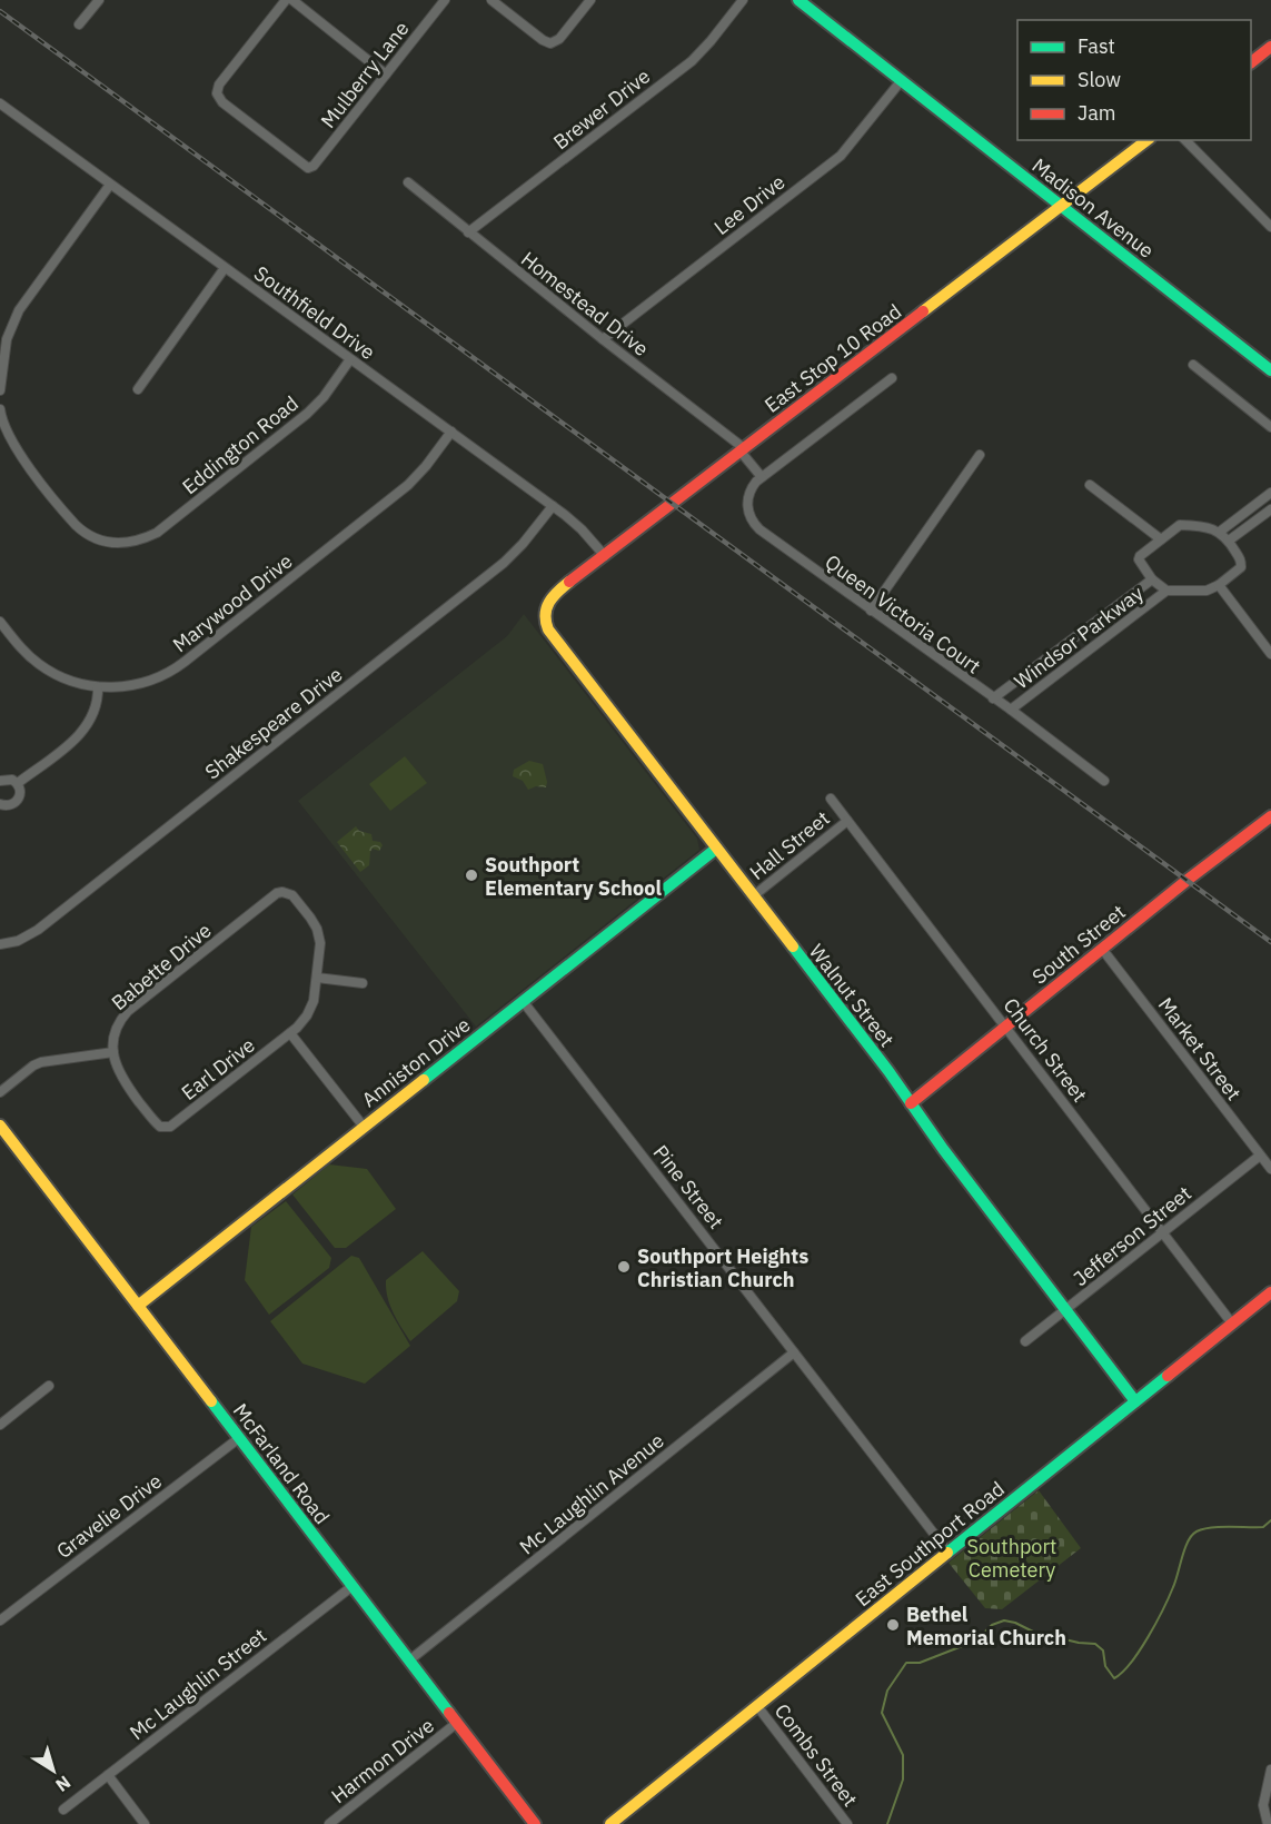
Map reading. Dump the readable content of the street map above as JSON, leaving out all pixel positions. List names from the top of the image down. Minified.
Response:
{"streets":{"street":["Mulberry Lane","Brewer Drive","Lee Drive","Madison Avenue","Homestead Drive","Southfield Drive","East Stop 10 Road","Eddington Road","Marywood Drive","Queen Victoria Court","Windsor Parkway","Shakespeare Drive","Hall Street","South Street","Babette Drive","Walnut Street","Market Street","Church Street","Anniston Drive","Earl Drive","Pine Street","Jefferson Street","McFarland Road","Mc Laughlin Avenue","Gravelie Drive","East Southport Road","Mc Laughlin Street","Combs Street","Harmon Drive"]},"crossings":[["Brewer Drive","Homestead Drive"],["Lee Drive","Madison Avenue"],["Lee Drive","Homestead Drive"],["Madison Avenue","East Stop 10 Road"],["Homestead Drive","East Stop 10 Road"],["Southfield Drive","East Stop 10 Road"],["Southfield Drive","Eddington Road"],["Southfield Drive","Marywood Drive"],["Southfield Drive","Shakespeare Drive"],["East Stop 10 Road","Walnut Street"],["Queen Victoria Court","Windsor Parkway"],["Hall Street","Walnut Street"],["Hall Street","Church Street"],["South Street","Walnut Street"],["South Street","Market Street"],["South Street","Church Street"],["Babette Drive","Earl Drive"],["Walnut Street","Anniston Drive"],["Walnut Street","Jefferson Street"],["Walnut Street","East Southport Road"],["Market Street","Jefferson Street"],["Church Street","Jefferson Street"],["Church Street","East Southport Road"],["Anniston Drive","Pine Street"],["Anniston Drive","McFarland Road"],["Pine Street","Mc Laughlin Avenue"],["Pine Street","East Southport Road"],["McFarland Road","Mc Laughlin Avenue"],["McFarland Road","Gravelie Drive"],["McFarland Road","Mc Laughlin Street"],["McFarland Road","Harmon Drive"],["East Southport Road","Combs Street"]],"parks":["Southport Cemetery"],"places":["Southport Elementary School","Southport Heights Christian Church","Bethel Memorial Church"],"legend":["Fast","Slow","Jam"],"north":"bottom right"}
